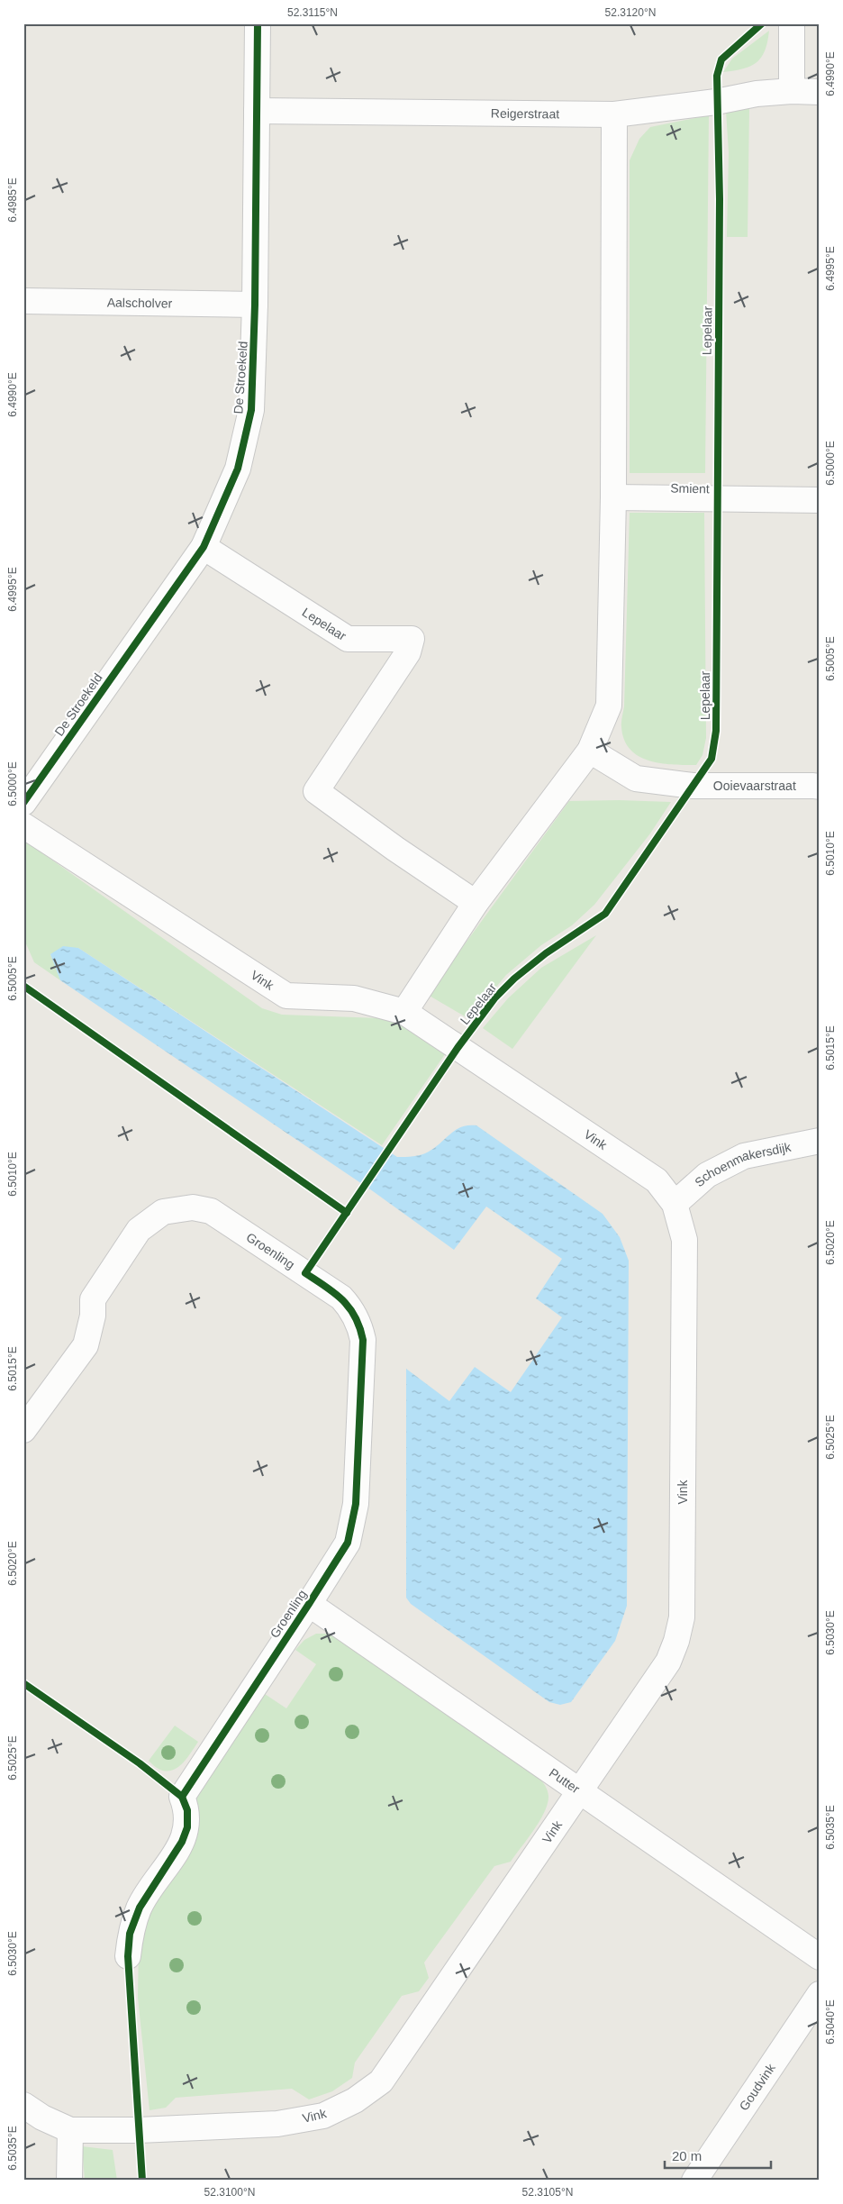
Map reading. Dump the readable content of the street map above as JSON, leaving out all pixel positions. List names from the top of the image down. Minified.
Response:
{"streets":{"street":["Reigerstraat","Aalscholver","Lepelaar","De Stroekeld","Smient","Ooievaarstraat","Vink","Schoenmakersdijk","Groenling","Putter","Goudvink"]},"crossings":[["Reigerstraat","De Stroekeld"],["Aalscholver","De Stroekeld"],["Lepelaar","De Stroekeld"],["Vink","Schoenmakersdijk"],["Vink","Putter"],["Groenling","Putter"]],"scale_bar":"20 m","coordinates":["52.3115°N","52.3120°N","6.4990°E","6.4985°E","6.4995°E","6.5000°E","6.5005°E","6.5010°E","6.5015°E","6.5020°E","6.5025°E","6.5030°E","6.5035°E","6.5040°E","52.3100°N","52.3105°N"]}
